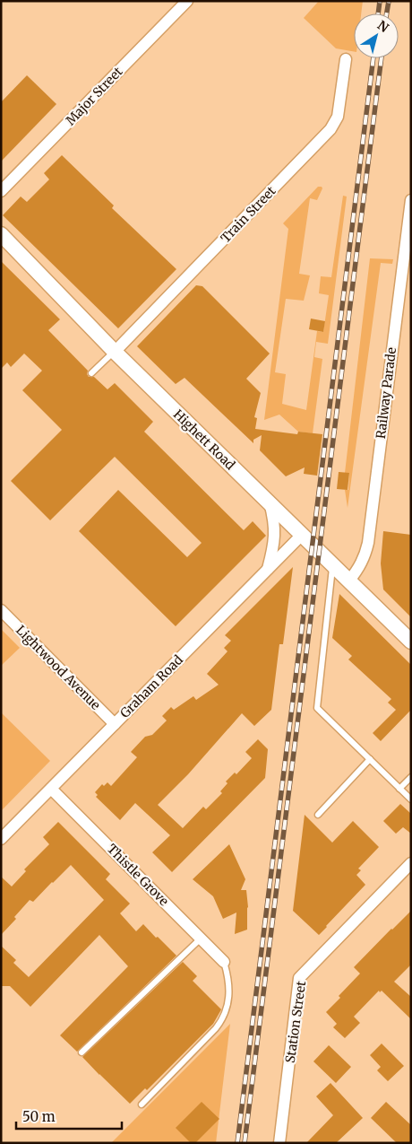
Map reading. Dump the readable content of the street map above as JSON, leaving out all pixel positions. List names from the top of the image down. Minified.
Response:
{"streets":{"street":["Major Street","Train Street","Railway Parade","Highett Road","Lightwood Avenue","Graham Road","Thistle Grove","Station Street"]},"crossings":[["Train Street","Highett Road"],["Railway Parade","Highett Road"],["Highett Road","Graham Road"],["Lightwood Avenue","Graham Road"],["Graham Road","Thistle Grove"]],"scale_bar":"50 m","north":"top right"}
